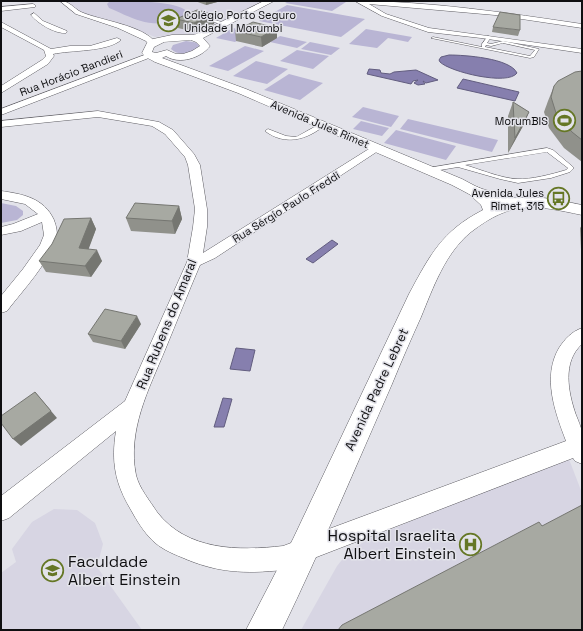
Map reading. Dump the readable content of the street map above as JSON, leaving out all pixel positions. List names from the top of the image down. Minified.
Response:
{"streets":{"main road":["Avenida Jules Rimet","Avenida Padre Lebret"],"street":["Rua Horácio Bandieri","Rua Sérgio Paulo Freddi","Rua Rubens do Amaral"]},"crossings":[["Rua Horácio Bandieri","Avenida Jules Rimet"],["Avenida Jules Rimet","Rua Sérgio Paulo Freddi"],["Avenida Jules Rimet","Avenida Padre Lebret"],["Rua Sérgio Paulo Freddi","Rua Rubens do Amaral"],["Rua Rubens do Amaral","Avenida Padre Lebret"]],"places":{"school or university":["Colégio Porto Seguro Unidade I Morumbi","Faculdade Albert Einstein"],"sports":["MorumBIS"],"bus stop":["Avenida Jules Rimet, 315"],"hospital":["Hospital Israelita Albert Einstein"]}}
